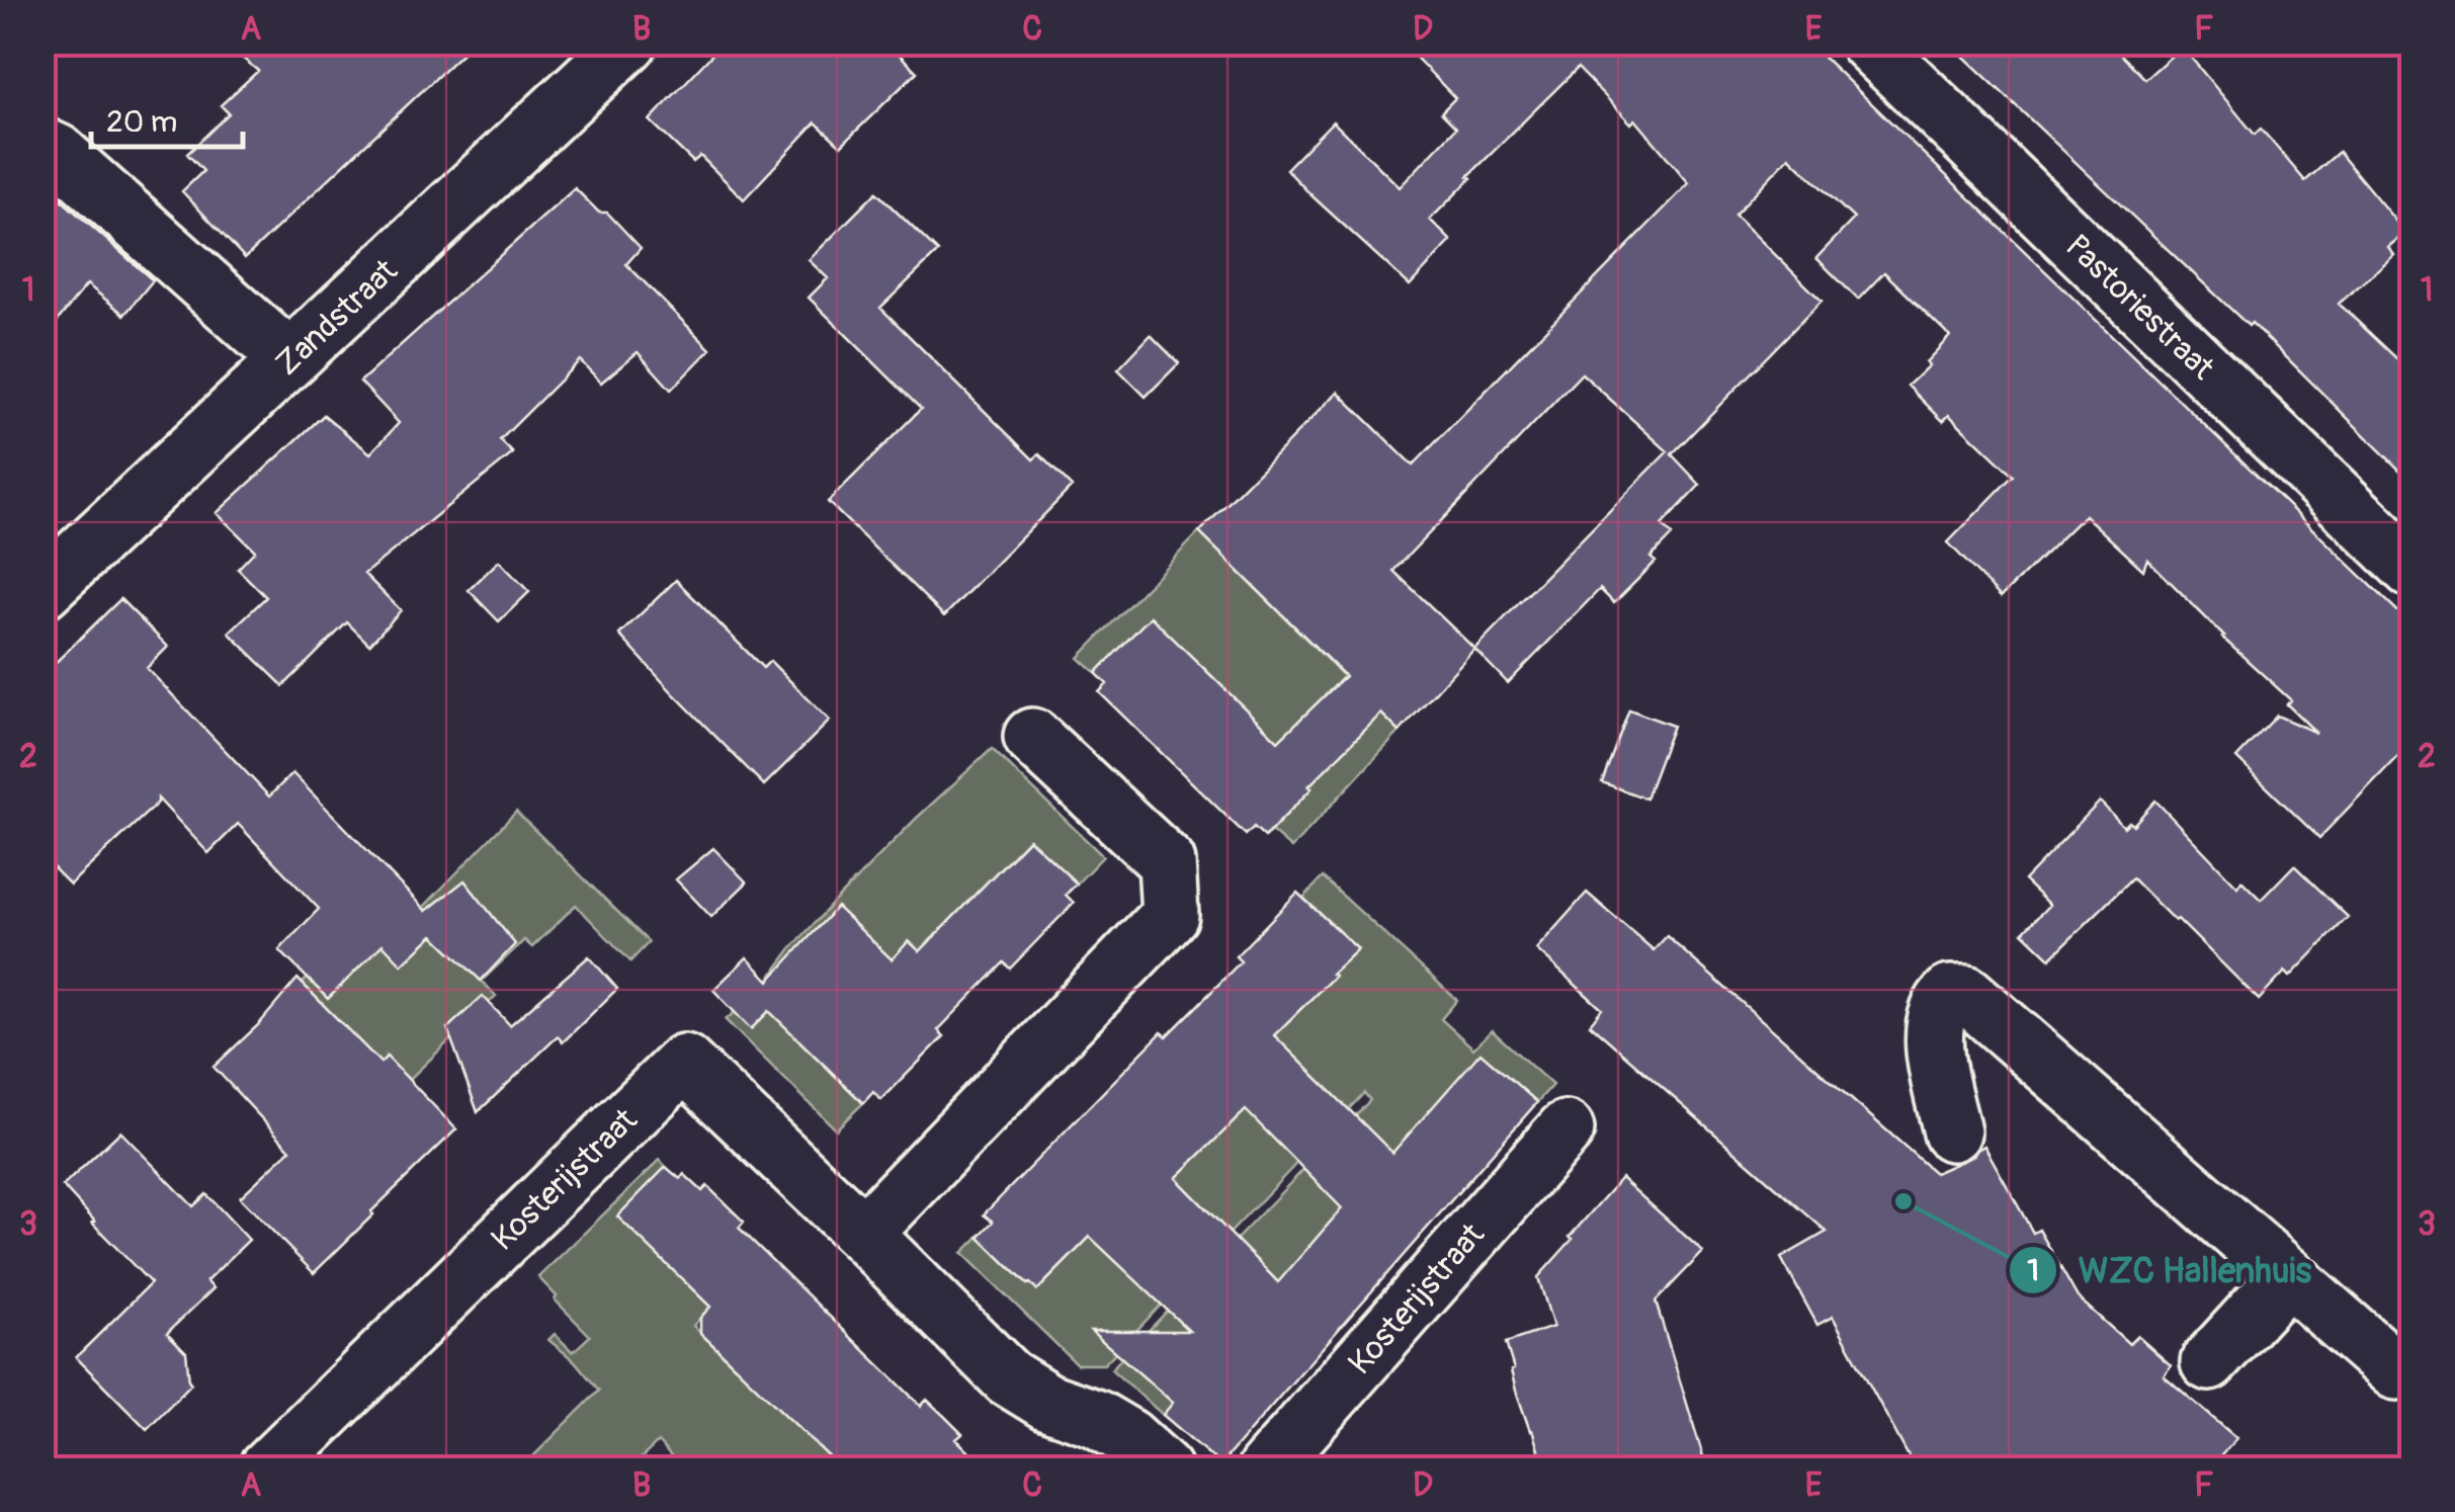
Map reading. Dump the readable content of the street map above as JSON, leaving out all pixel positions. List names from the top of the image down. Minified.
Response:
{"streets":{"street":["Pastoriestraat","Zandstraat","Kosterijstraat"]},"places":["WZC Hallenhuis"],"scale_bar":"20 m","grid":{"columns":["A","B","C","D","E","F"],"rows":["1","2","3"]}}
